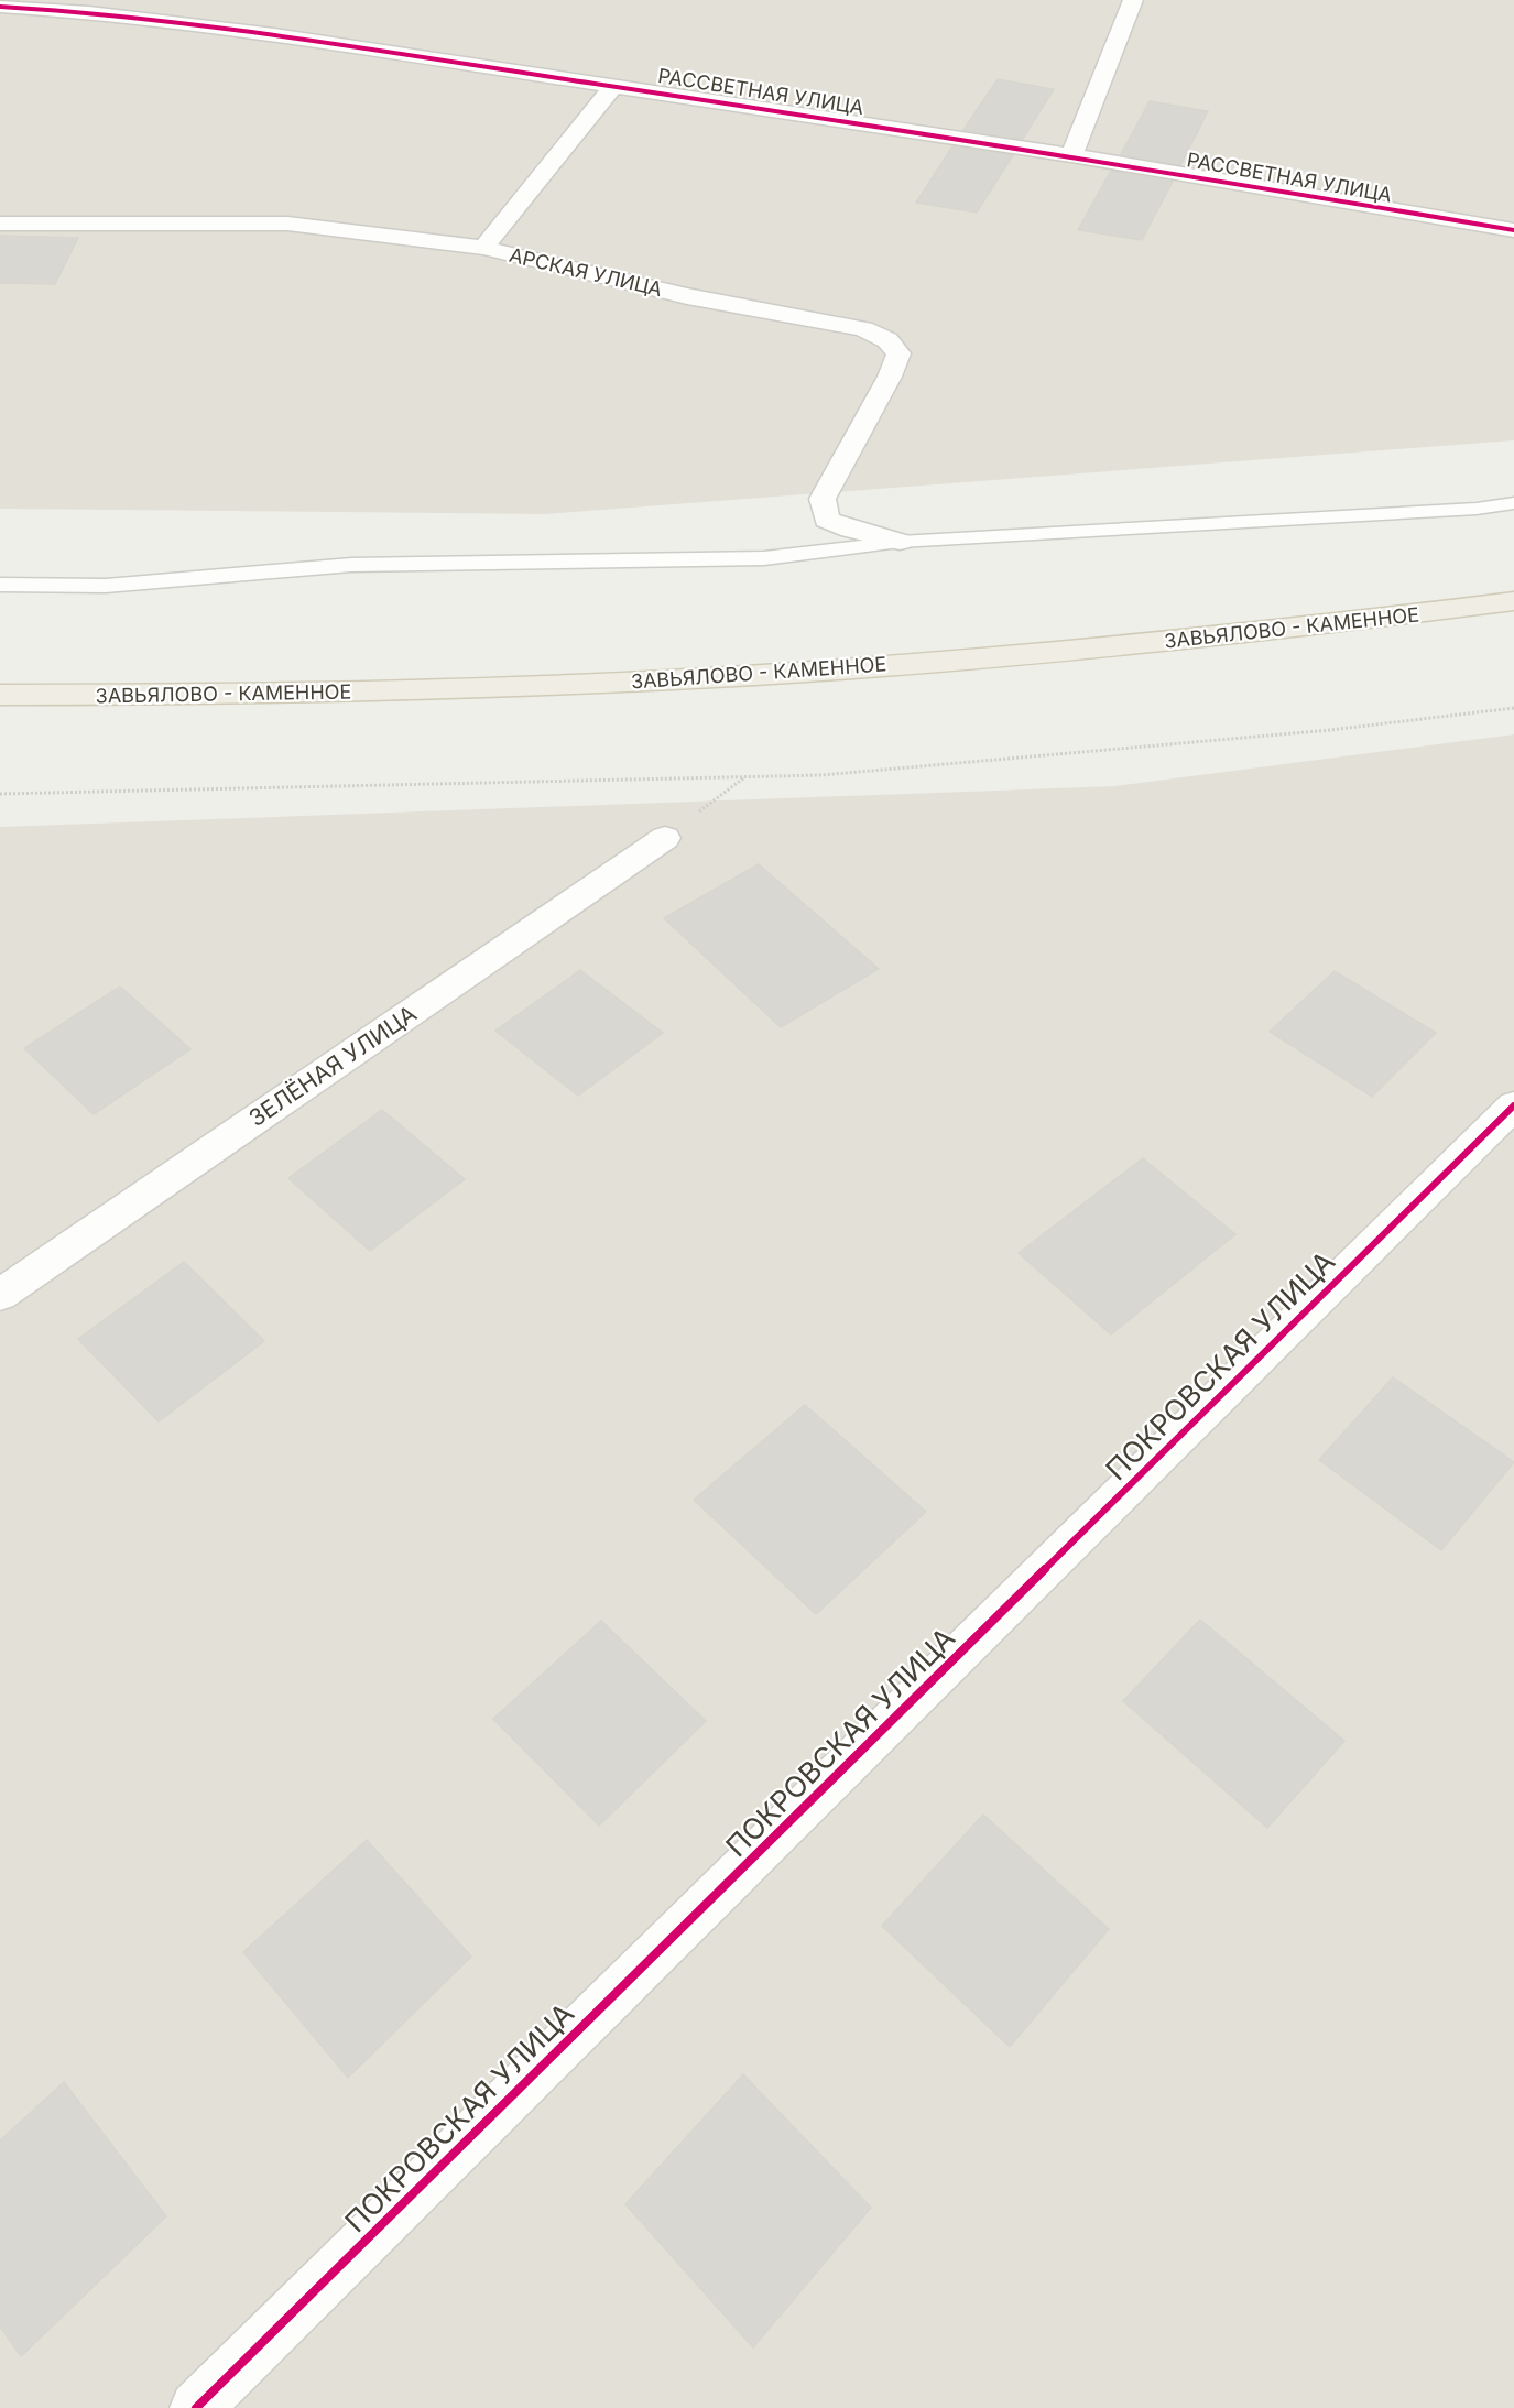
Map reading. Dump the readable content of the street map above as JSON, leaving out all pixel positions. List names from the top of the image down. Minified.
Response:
{"streets":{"main road":["ЗАВЬЯЛОВО - КАМЕННОЕ"],"street":["РАССВЕТНАЯ УЛИЦА","АРСКАЯ УЛИЦА","ЗЕЛЁНАЯ УЛИЦА","ПОКРОВСКАЯ УЛИЦА"]}}
